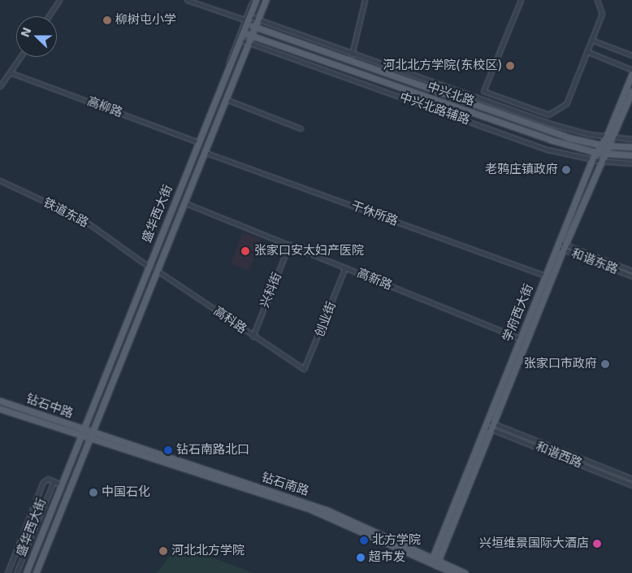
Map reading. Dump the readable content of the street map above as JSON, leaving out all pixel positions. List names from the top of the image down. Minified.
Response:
{"streets":{"main road":["中兴北路","盛华西大街","学府西大街","钻石中路","钻石南路"],"street":["高柳路","中兴北路辅路","铁道东路","干休所路","和谐东路","高新路","兴科街","创业街","高科路","和谐西路"]},"crossings":[["中兴北路","中兴北路辅路"],["中兴北路","盛华西大街"],["中兴北路","学府西大街"],["高柳路","盛华西大街"],["中兴北路辅路","盛华西大街"],["中兴北路辅路","学府西大街"],["铁道东路","盛华西大街"],["盛华西大街","干休所路"],["盛华西大街","高新路"],["盛华西大街","高科路"],["盛华西大街","钻石中路"],["盛华西大街","钻石南路"],["干休所路","学府西大街"],["和谐东路","学府西大街"],["高新路","兴科街"],["高新路","学府西大街"],["高新路","创业街"],["兴科街","高科路"],["学府西大街","和谐西路"],["学府西大街","钻石南路"],["创业街","高科路"],["钻石中路","钻石南路"]],"places":["柳树屯小学","河北北方学院(东校区)","老鸦庄镇政府","张家口安太妇产医院","张家口市政府","钻石南路北口","中国石化","北方学院","兴垣维景国际大酒店","河北北方学院","超市发"],"north":"left"}
